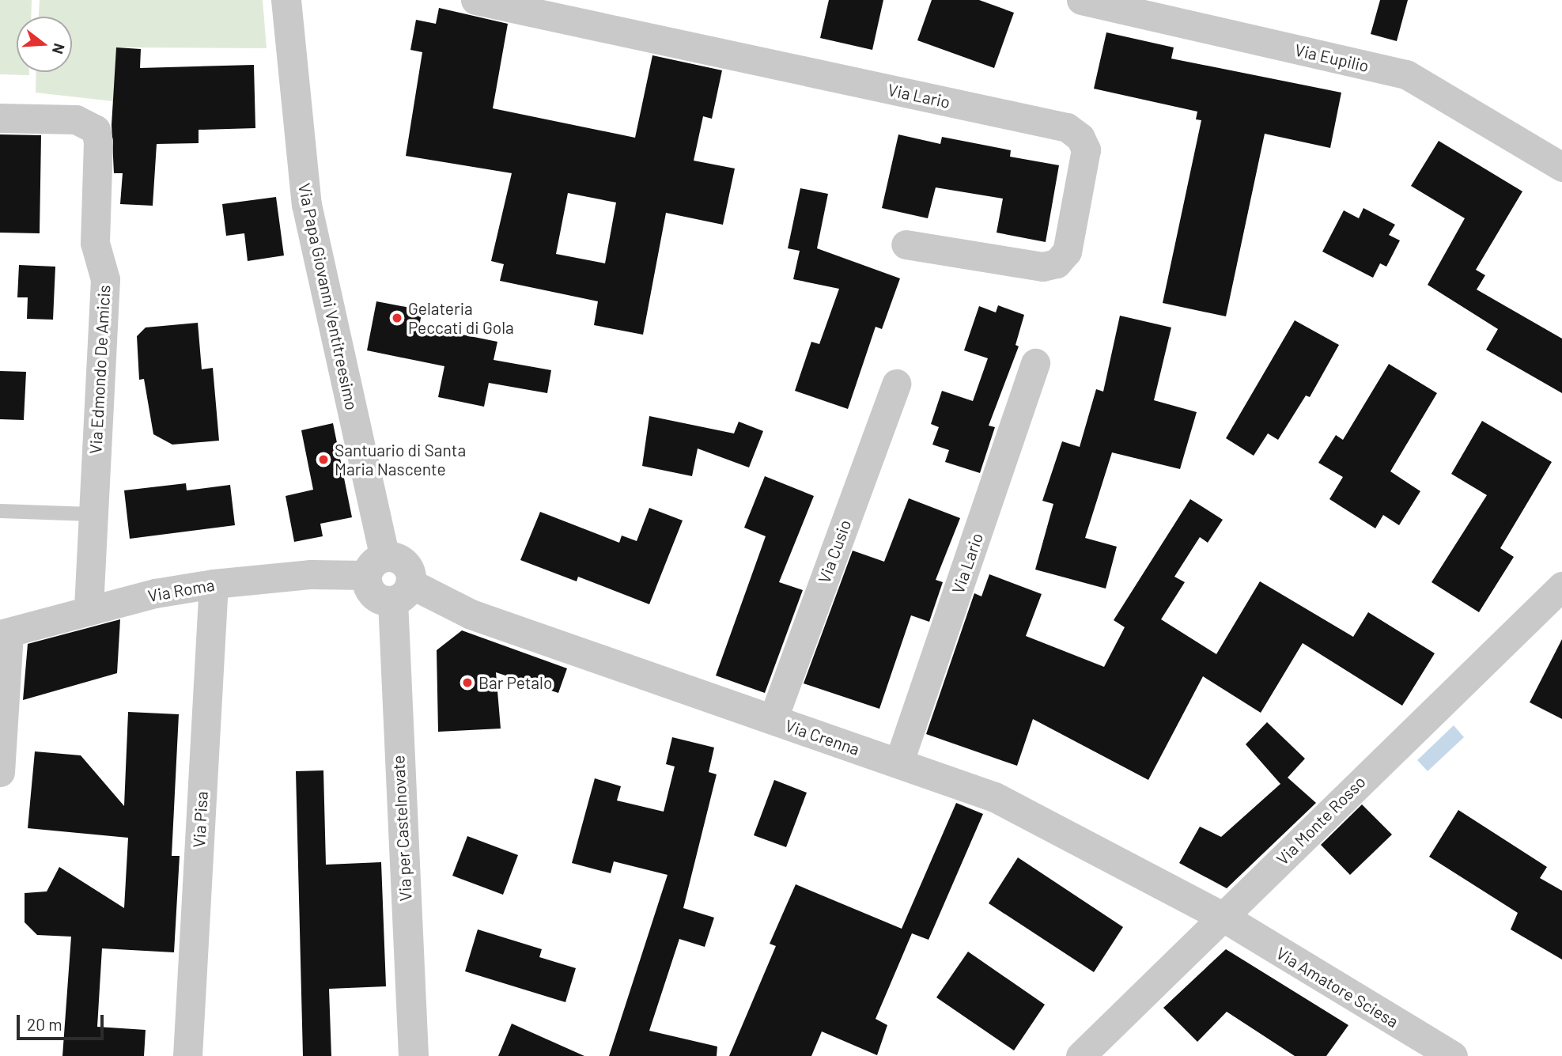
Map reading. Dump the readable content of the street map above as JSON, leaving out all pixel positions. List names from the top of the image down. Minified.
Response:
{"streets":{"street":["Via Eupilio","Via Lario","Via Papa Giovanni Ventitreesimo","Via Edmondo De Amicis","Via Cusio","Via Roma","Via Crenna","Via Pisa","Via Monte Rosso","Via per Castelnovate","Via Amatore Sciesa"]},"crossings":[["Via Lario","Via Crenna"],["Via Papa Giovanni Ventitreesimo","Via Roma"],["Via Edmondo De Amicis","Via Roma"],["Via Cusio","Via Crenna"],["Via Roma","Via Pisa"],["Via Crenna","Via Monte Rosso"],["Via Crenna","Via per Castelnovate"],["Via Crenna","Via Amatore Sciesa"],["Via Monte Rosso","Via Amatore Sciesa"]],"places":["Gelateria Peccati di Gola","Santuario di Santa Maria Nascente","Bar Petalo"],"scale_bar":"20 m","north":"right"}
